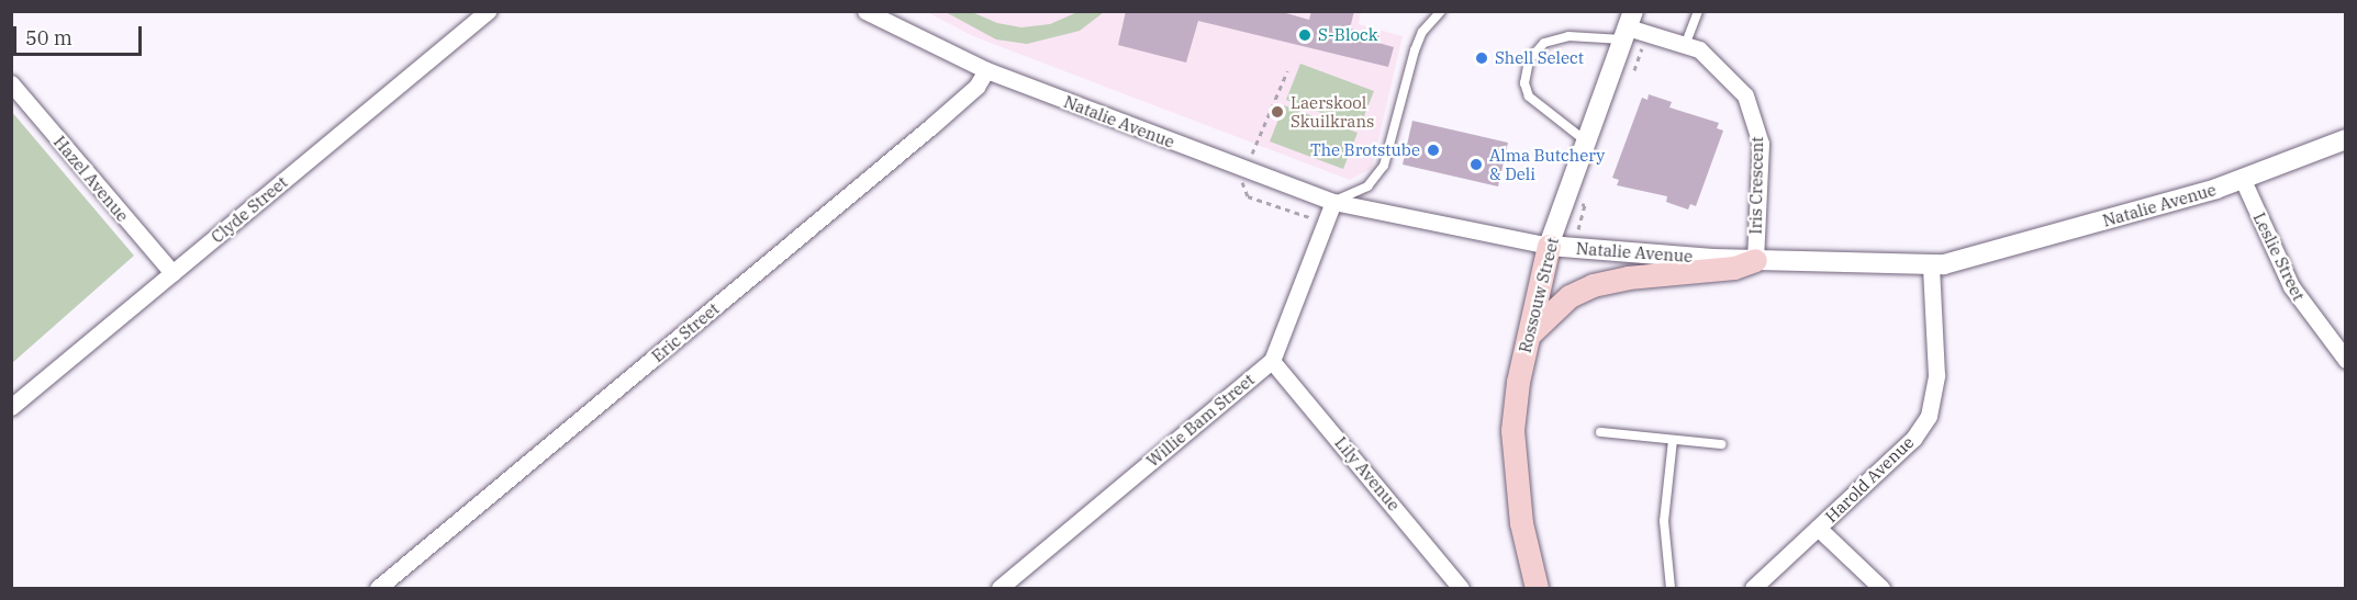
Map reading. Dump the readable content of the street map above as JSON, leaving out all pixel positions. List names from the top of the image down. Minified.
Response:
{"streets":{"main road":["Rossouw Street"],"street":["Natalie Avenue","Hazel Avenue","Iris Crescent","Clyde Street","Leslie Street","Eric Street","Willie Bam Street","Lily Avenue","Harold Avenue"]},"crossings":[["Natalie Avenue","Iris Crescent"],["Natalie Avenue","Leslie Street"],["Natalie Avenue","Rossouw Street"],["Natalie Avenue","Eric Street"],["Natalie Avenue","Willie Bam Street"],["Natalie Avenue","Harold Avenue"],["Hazel Avenue","Clyde Street"],["Iris Crescent","Rossouw Street"],["Willie Bam Street","Lily Avenue"]],"places":["S-Block","Shell Select","Laerskool Skuilkrans","The Brotstube","Alma Butchery & Deli"],"scale_bar":"50 m"}
